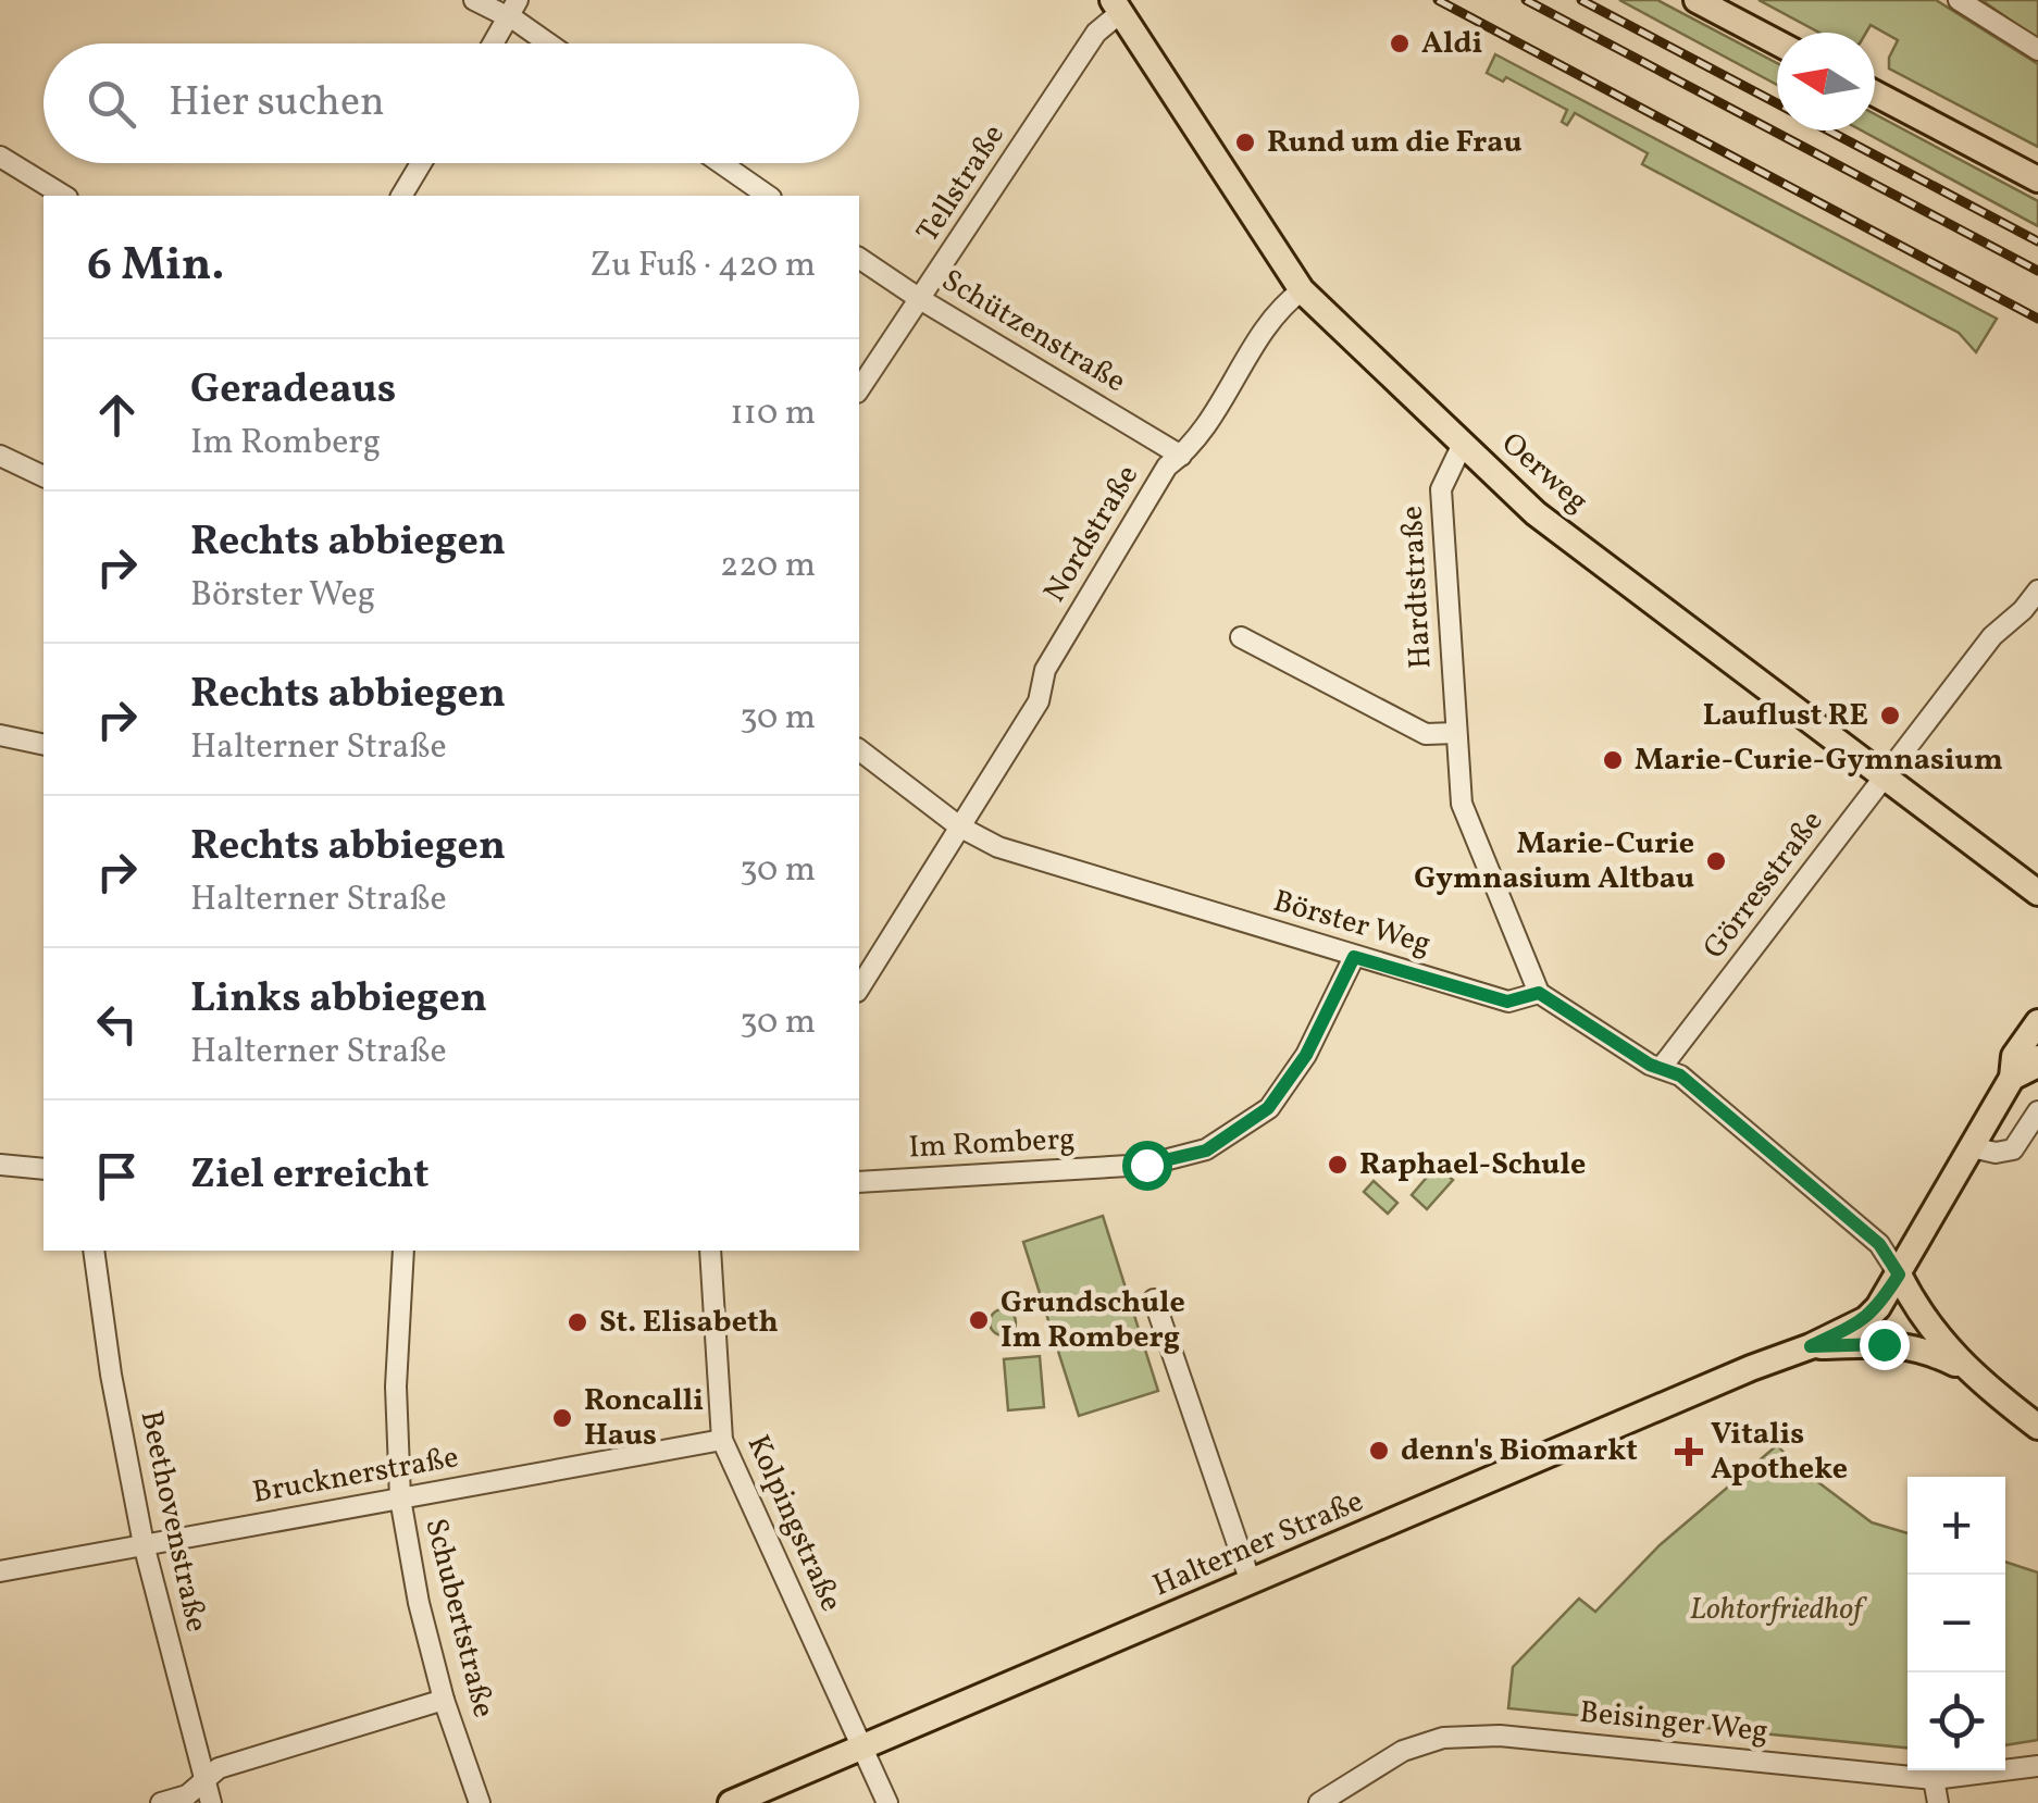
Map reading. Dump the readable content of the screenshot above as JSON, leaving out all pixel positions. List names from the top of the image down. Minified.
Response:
{"streets":{"main road":["Oerweg","Halterner Straße"],"street":["Tellstraße","Schützenstraße","Nordstraße","Hardtstraße","Görresstraße","Börster Weg","Im Romberg","Brucknerstraße","Beethovenstraße","Kolpingstraße","Schubertstraße","Beisinger Weg"]},"crossings":[["Tellstraße","Schützenstraße"],["Tellstraße","Oerweg"],["Schützenstraße","Nordstraße"],["Oerweg","Nordstraße"],["Oerweg","Hardtstraße"],["Oerweg","Görresstraße"],["Nordstraße","Börster Weg"],["Hardtstraße","Börster Weg"],["Börster Weg","Im Romberg"],["Brucknerstraße","Beethovenstraße"],["Brucknerstraße","Kolpingstraße"],["Brucknerstraße","Schubertstraße"],["Kolpingstraße","Halterner Straße"]],"parks":["Lohtorfriedhof"],"places":{"other":["Aldi","Rund um die Frau","Lauflust RE","Marie-Curie-Gymnasium","Marie-Curie Gymnasium Altbau","Raphael-Schule","Grundschule Im Romberg","St. Elisabeth","Roncalli Haus","denn's Biomarkt"],"health":["Vitalis Apotheke"]},"north":"left","page":{"search":"Hier suchen","heading":["6 Min.","Zu Fuß · 420 m"],"list":[["Geradeaus","Im Romberg","110 m"],["Rechts abbiegen","Börster Weg","220 m"],["Rechts abbiegen","Halterner Straße","30 m"],["Rechts abbiegen","Halterner Straße","30 m"],["Links abbiegen","Halterner Straße","30 m"],"Ziel erreicht"],"map_buttons":["+","−"]}}
